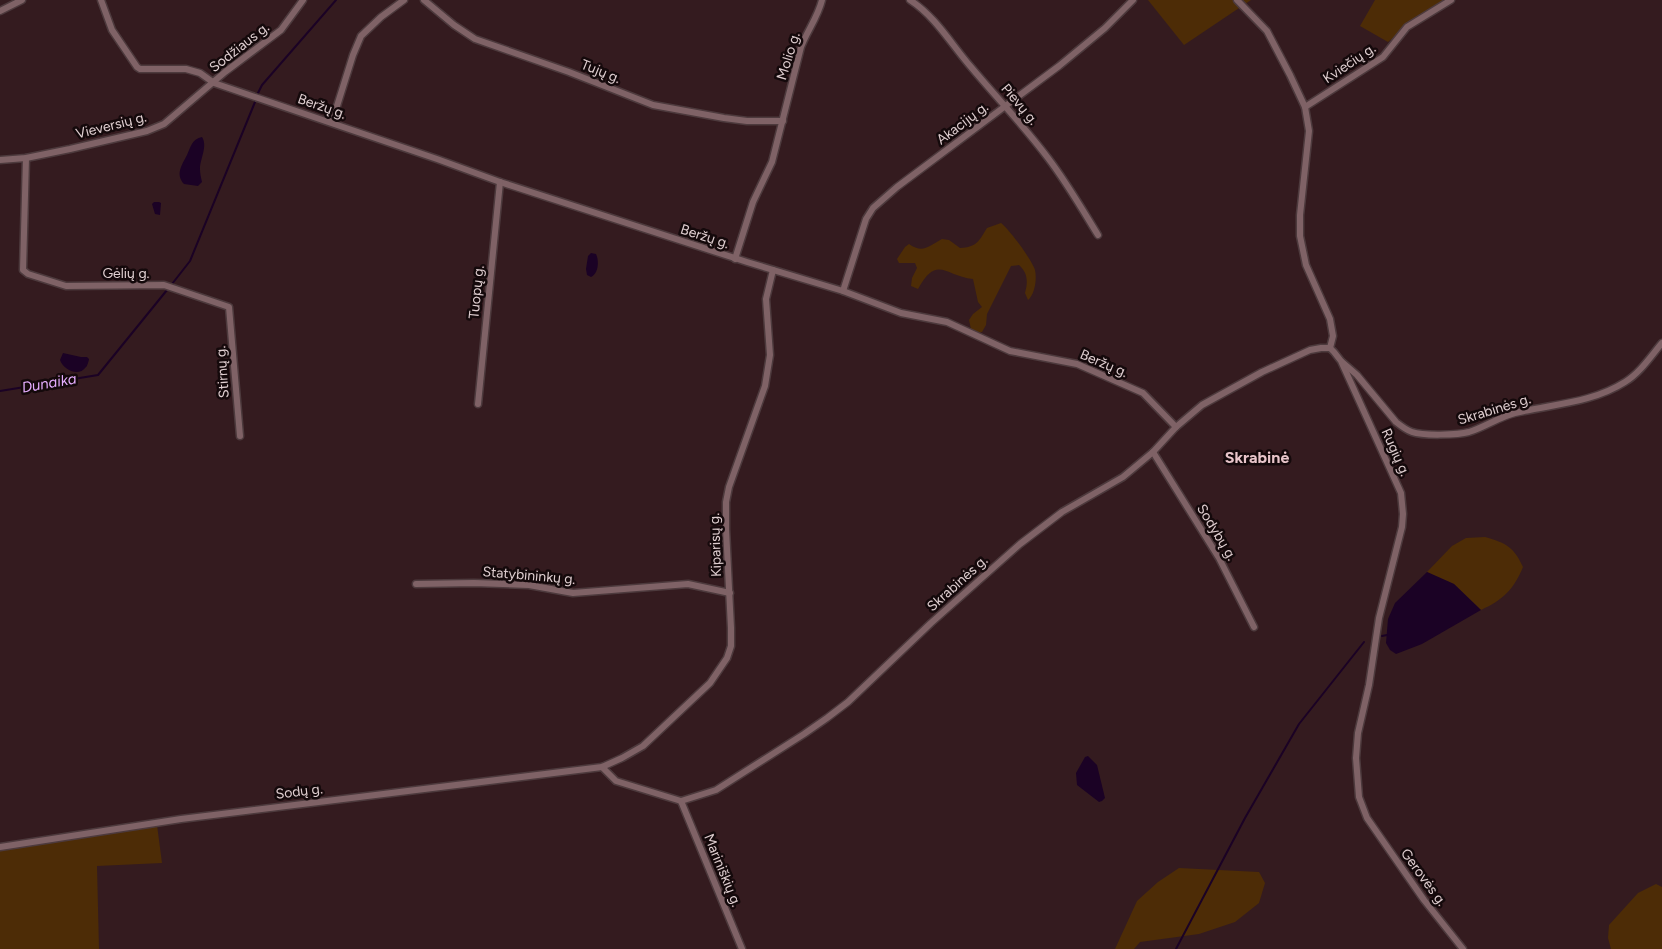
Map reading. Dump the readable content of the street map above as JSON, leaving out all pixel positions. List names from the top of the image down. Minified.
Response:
{"streets":{"street":["Sodžiaus g.","Molio g.","Kviečių g.","Tujų g.","Pievų g.","Beržų g.","Akacijų g.","Vieversių g.","Gėlių g.","Tuopų g.","Stirnų g.","Skrabinės g.","Rugių g.","Sodybų g.","Kiparisų g.","Statybininkų g.","Sodų g.","Mariniškių g.","Gerovės g."]},"crossings":[["Sodžiaus g.","Beržų g."],["Sodžiaus g.","Vieversių g."],["Molio g.","Tujų g."],["Molio g.","Beržų g."],["Pievų g.","Akacijų g."],["Beržų g.","Akacijų g."],["Beržų g.","Vieversių g."],["Beržų g.","Tuopų g."],["Beržų g.","Skrabinės g."],["Beržų g.","Kiparisų g."],["Vieversių g.","Gėlių g."],["Gėlių g.","Stirnų g."],["Skrabinės g.","Rugių g."],["Skrabinės g.","Sodybų g."],["Skrabinės g.","Mariniškių g."],["Rugių g.","Gerovės g."],["Kiparisų g.","Statybininkų g."],["Kiparisų g.","Sodų g."]],"districts":["Skrabinė"],"water":["Dunaika"]}
